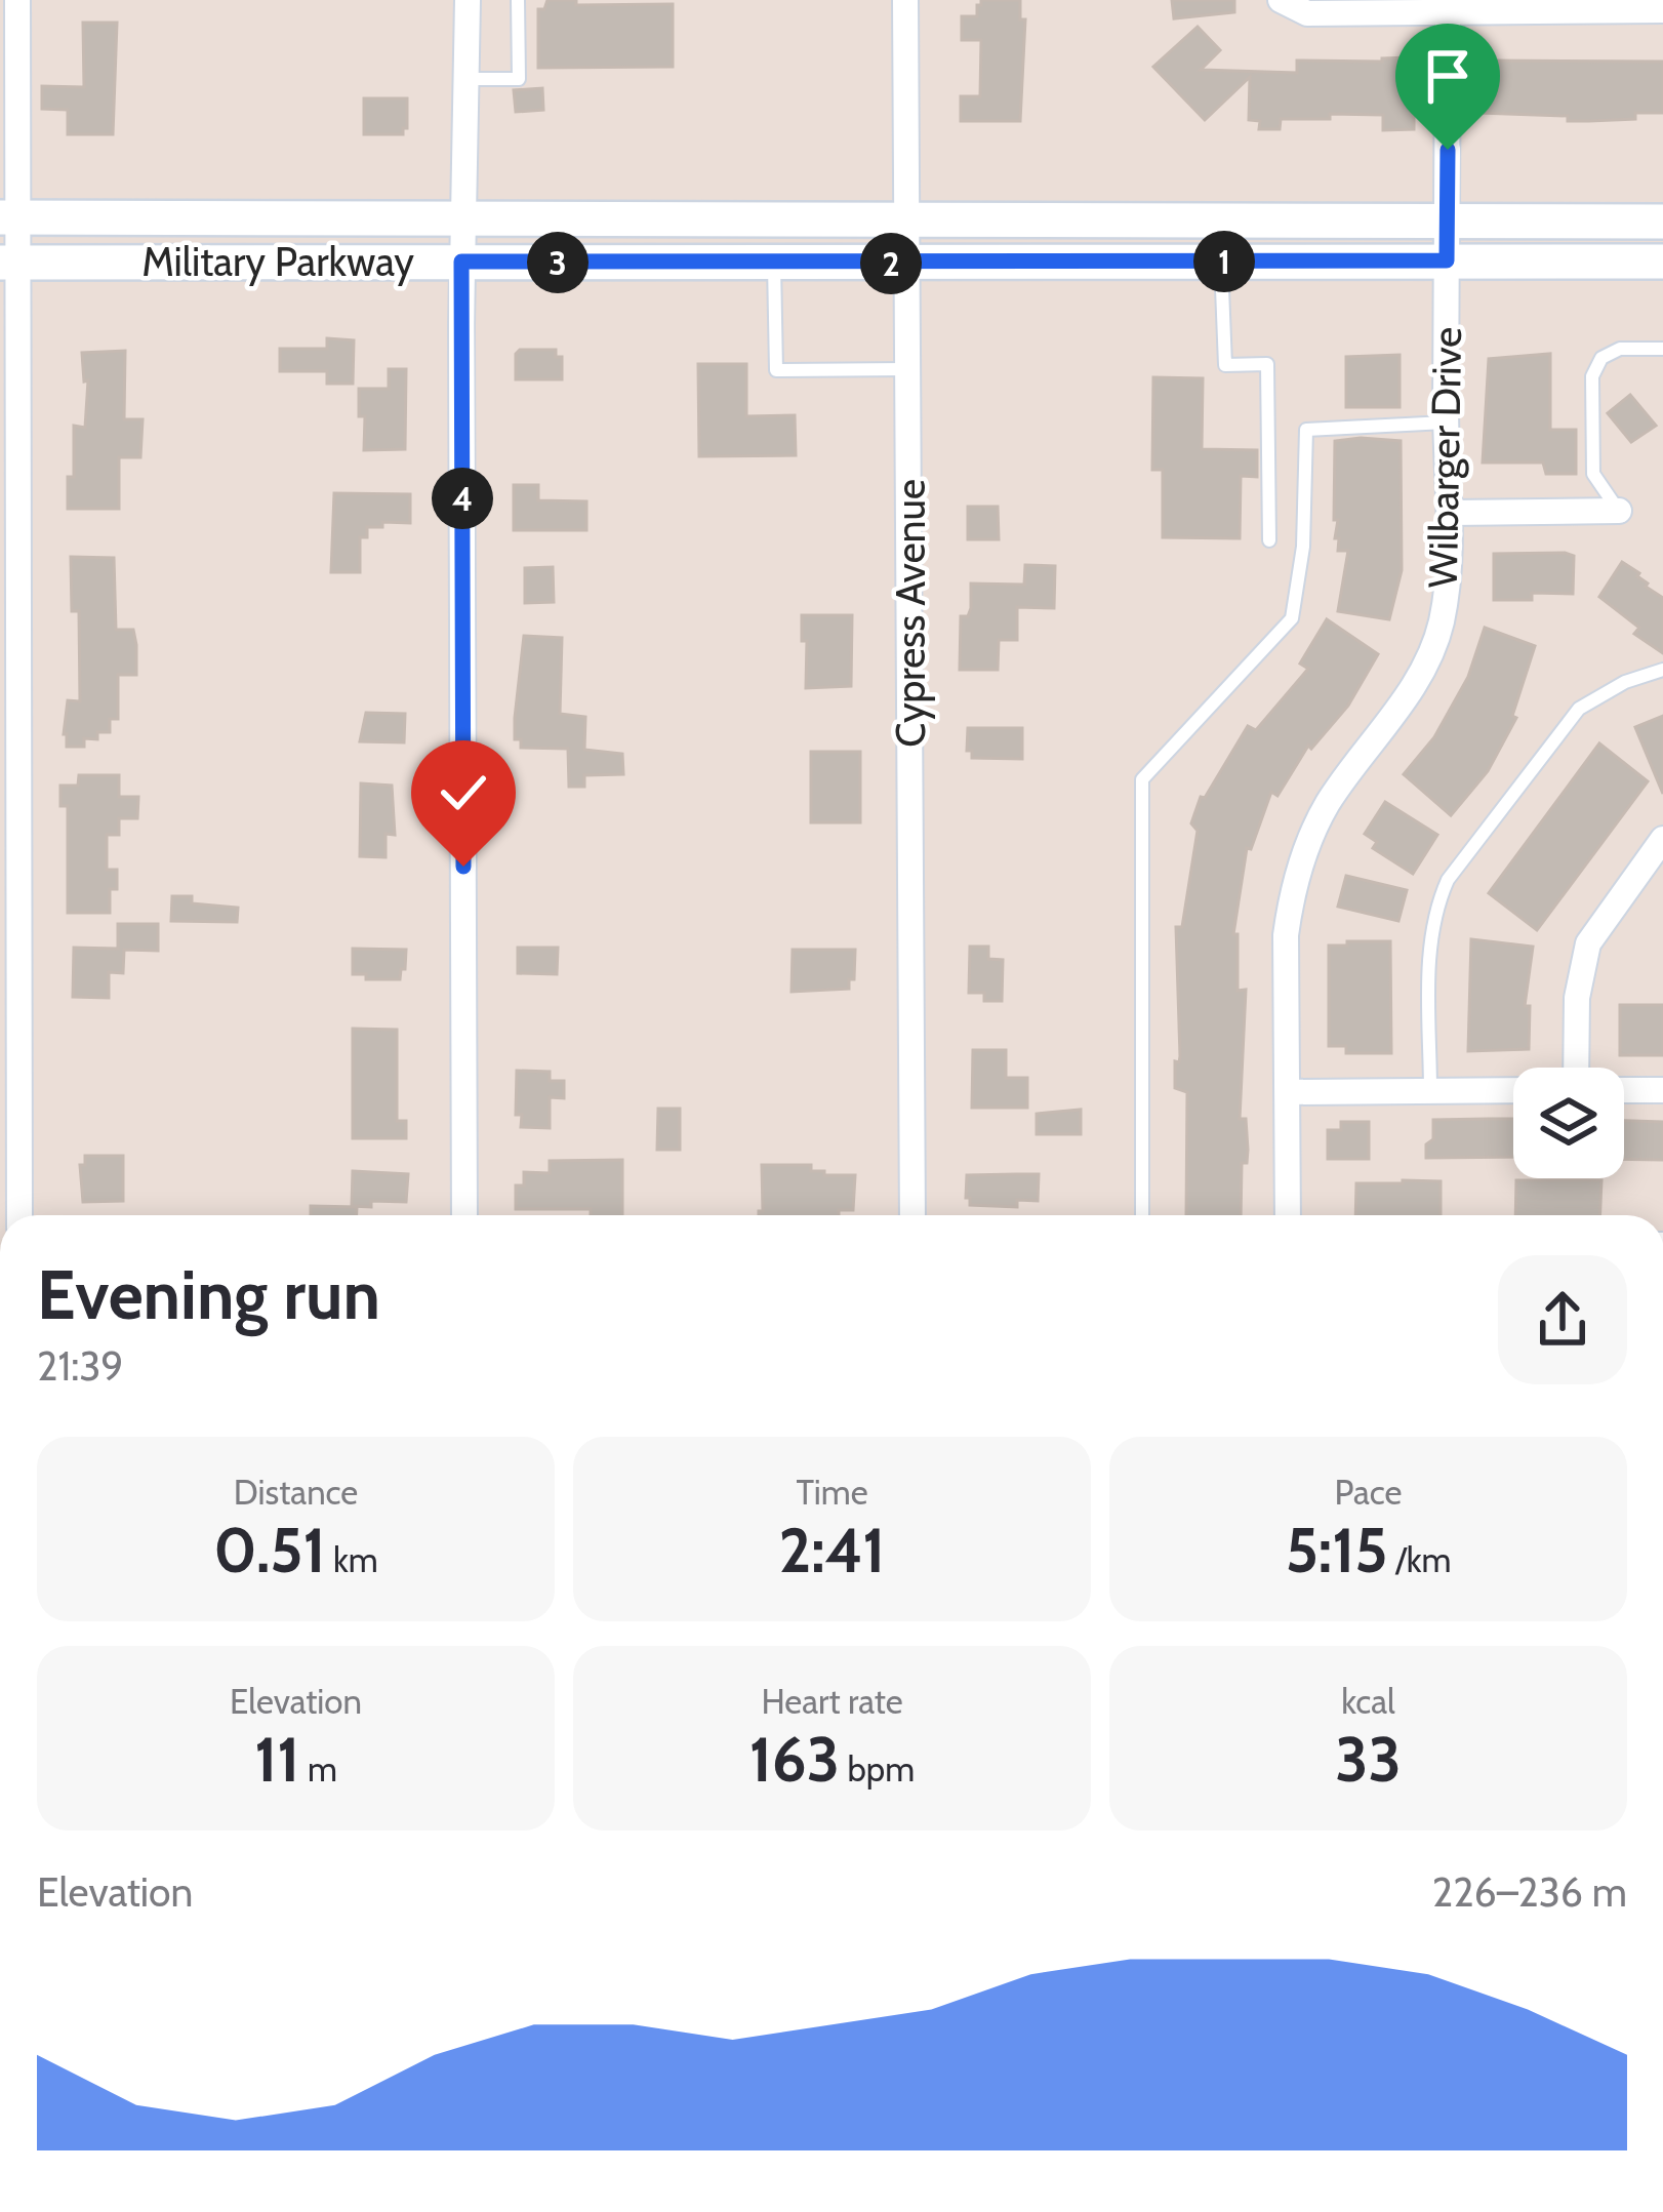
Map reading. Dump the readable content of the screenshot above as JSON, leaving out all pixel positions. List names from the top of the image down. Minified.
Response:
{"streets":{"main road":["Military Parkway"],"street":["Wilbarger Drive","Cypress Avenue"]},"crossings":[["Military Parkway","Wilbarger Drive"],["Military Parkway","Cypress Avenue"]],"page":{"pins":["1","3","2","4"],"heading":["Evening run","21:39"],"stats":[["Distance","0.51 km"],["Time","2:41"],["Pace","5:15 /km"],["Elevation","11 m"],["Heart rate","163 bpm"],["kcal","33"]],"chart":["Elevation","226–236 m"]}}
